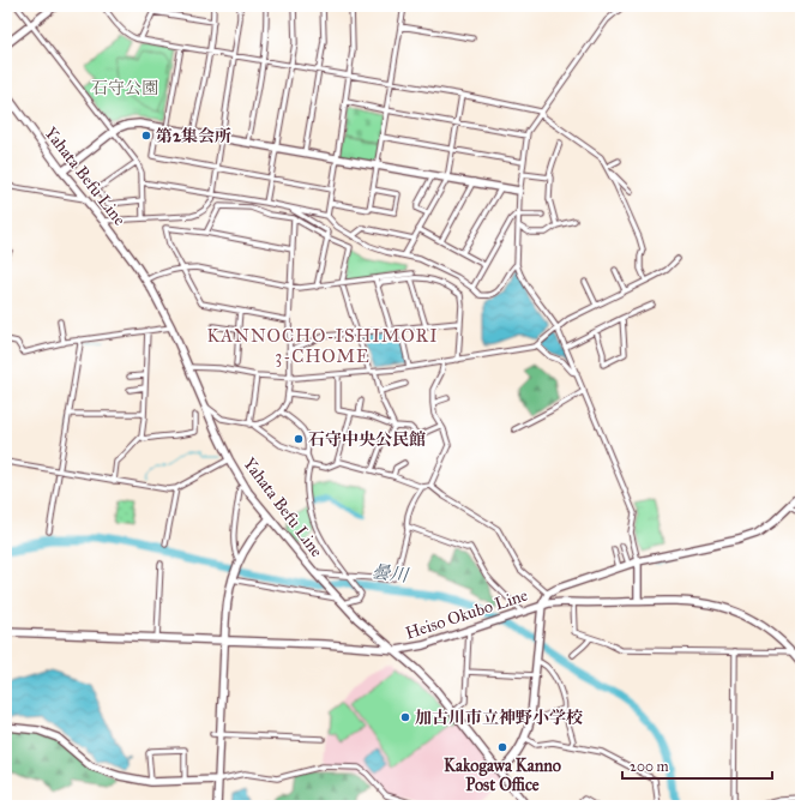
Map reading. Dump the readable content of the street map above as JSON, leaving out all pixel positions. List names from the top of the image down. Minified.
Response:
{"streets":{"main road":["Yahata Befu Line","Heiso Okubo Line"]},"crossings":[["Yahata Befu Line","Heiso Okubo Line"]],"districts":["KANNOCHO-ISHIMORI 3-CHOME"],"water":["曇川"],"parks":["石守公園"],"places":["第2集会所","石守中央公民館","加古川市立神野小学校","Kakogawa Kanno Post Office"],"scale_bar":"200 m"}
